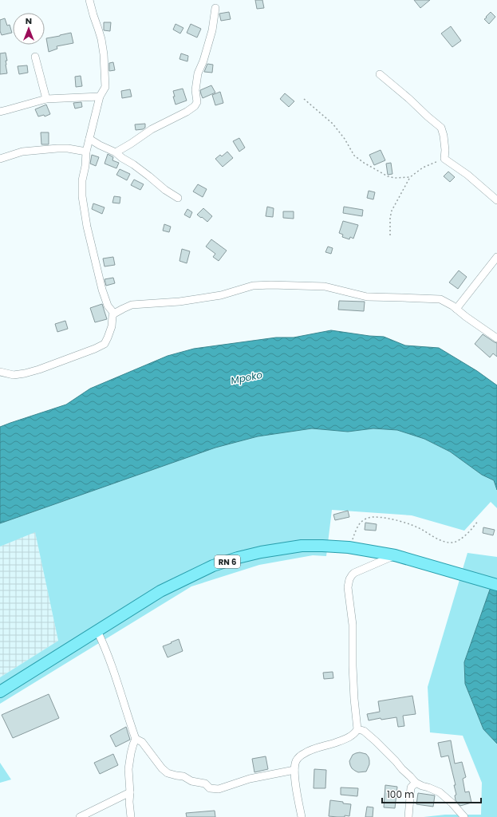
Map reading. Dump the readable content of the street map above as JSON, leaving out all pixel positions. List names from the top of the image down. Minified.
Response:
{"streets":{"main road":["RN 6"]},"water":["Mpoko"],"scale_bar":"100 m","north":"top"}
